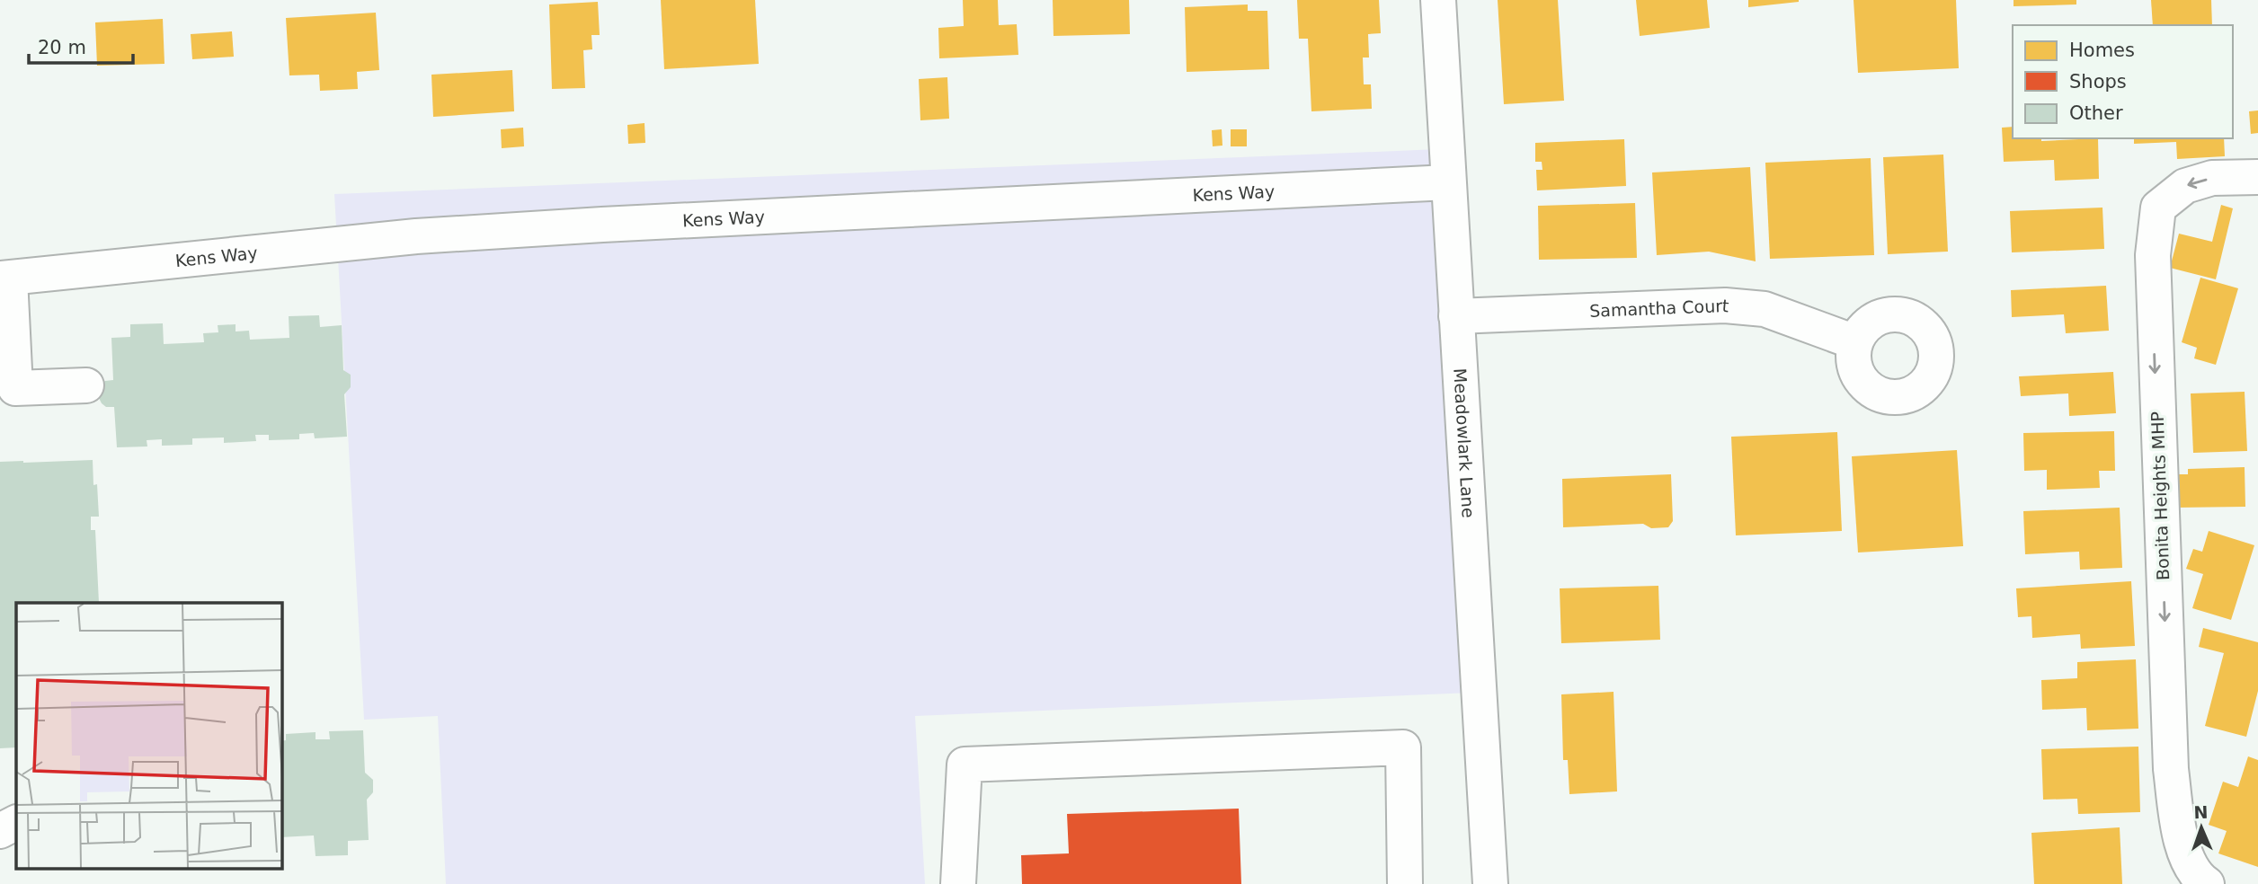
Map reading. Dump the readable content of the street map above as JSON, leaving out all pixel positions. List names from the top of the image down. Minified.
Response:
{"streets":{"street":["Kens Way","Samantha Court","Meadowlark Lane","Bonita Heights MHP"]},"crossings":[["Kens Way","Meadowlark Lane"],["Samantha Court","Meadowlark Lane"]],"one_way":["Bonita Heights MHP"],"legend":["Homes","Shops","Other"],"scale_bar":"20 m","north":"top"}
